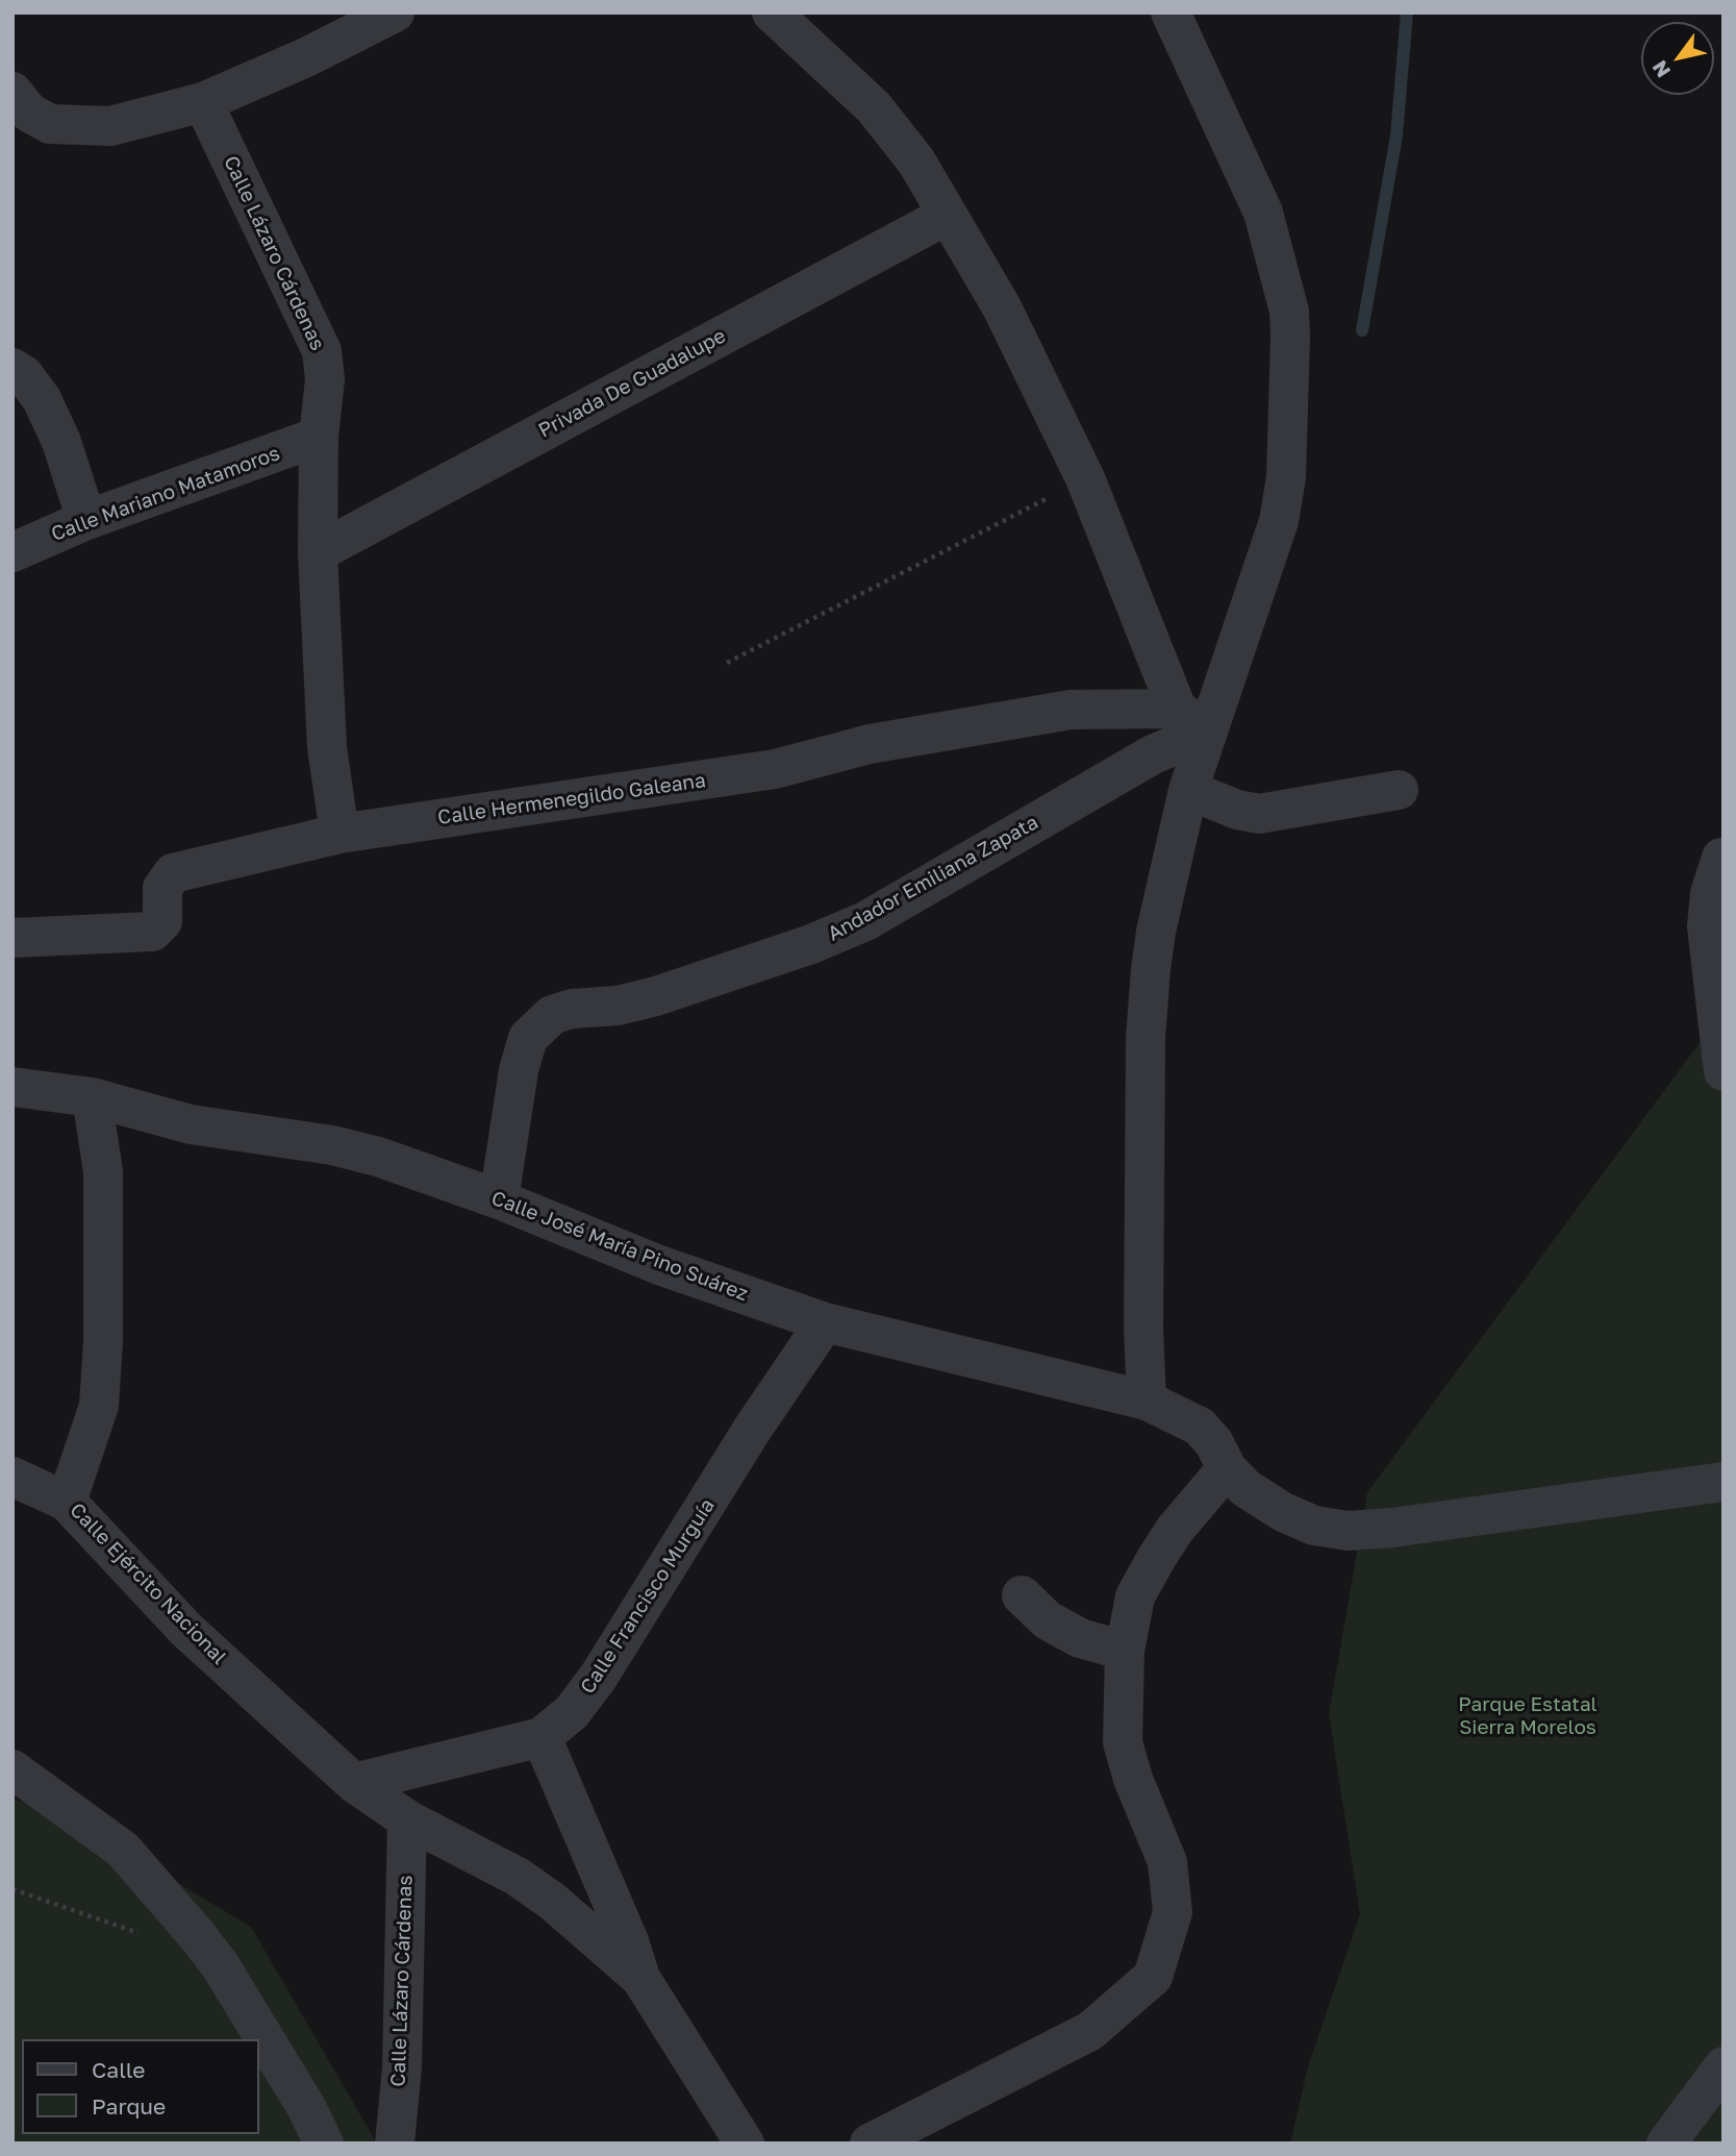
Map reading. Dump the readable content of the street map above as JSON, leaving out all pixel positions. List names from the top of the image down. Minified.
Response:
{"streets":{"street":["Calle Lázaro Cárdenas","Privada De Guadalupe","Calle Mariano Matamoros","Calle Hermenegildo Galeana","Andador Emiliana Zapata","Calle José María Pino Suárez","Calle Ejército Nacional","Calle Francisco Murguía"]},"crossings":[["Calle Lázaro Cárdenas","Privada De Guadalupe"],["Calle Lázaro Cárdenas","Calle Mariano Matamoros"],["Calle Lázaro Cárdenas","Calle Hermenegildo Galeana"],["Calle Lázaro Cárdenas","Calle Ejército Nacional"],["Calle Hermenegildo Galeana","Andador Emiliana Zapata"],["Andador Emiliana Zapata","Calle José María Pino Suárez"],["Calle José María Pino Suárez","Calle Ejército Nacional"],["Calle José María Pino Suárez","Calle Francisco Murguía"]],"parks":["Parque Estatal Sierra Morelos"],"legend":["Calle","Parque"],"north":"bottom left"}
